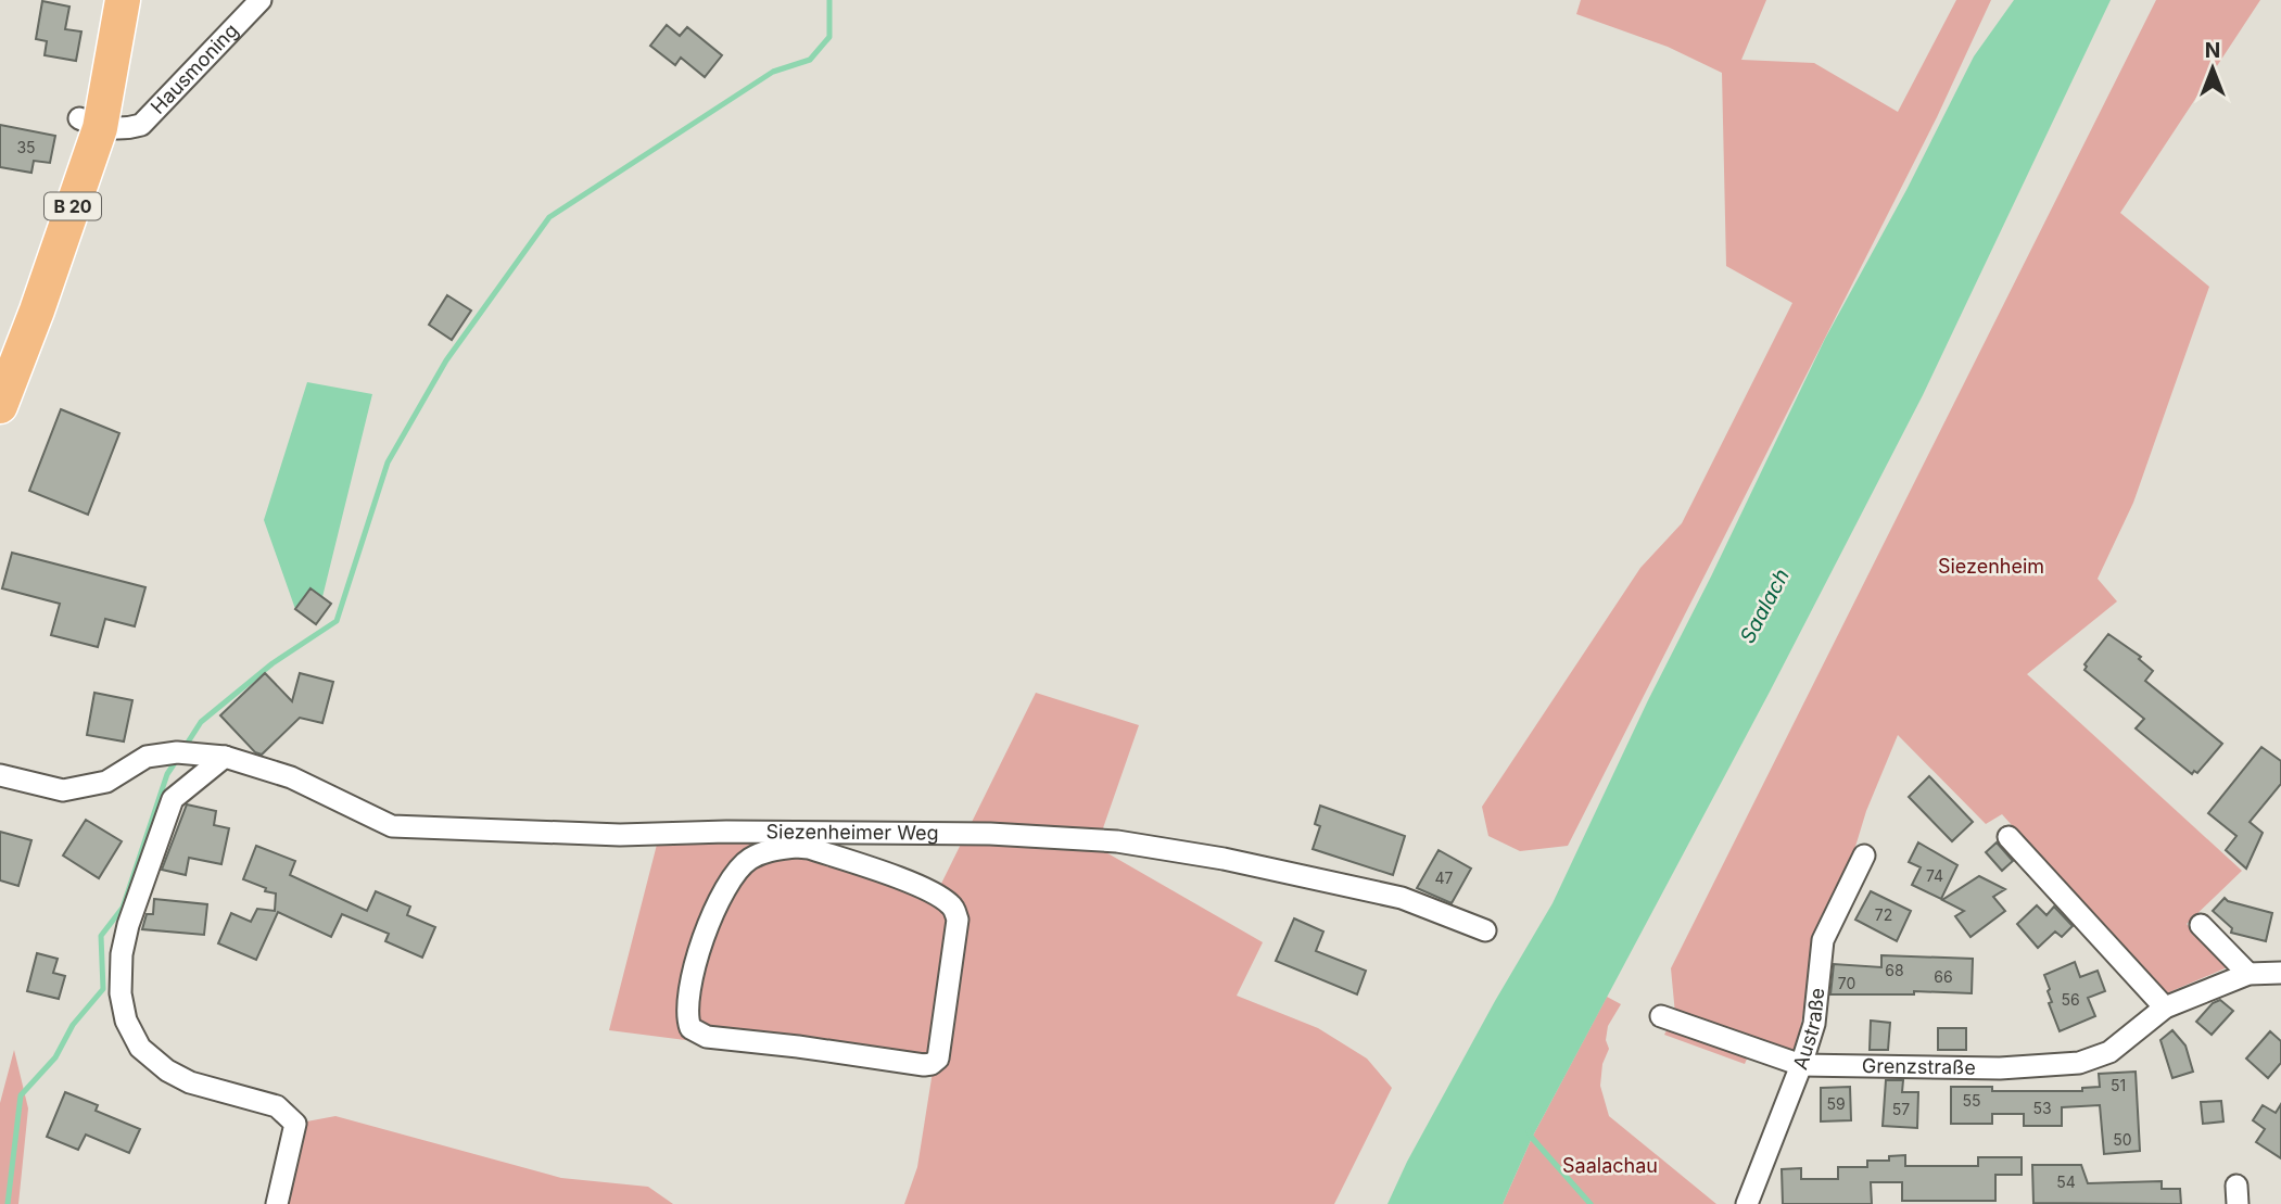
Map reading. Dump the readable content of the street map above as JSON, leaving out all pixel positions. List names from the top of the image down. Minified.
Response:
{"streets":{"main road":["B 20"],"street":["Hausmoning","Siezenheimer Weg","Austraße","Grenzstraße"]},"crossings":[["Hausmoning","B 20"],["Austraße","Grenzstraße"]],"water":["Saalach"],"parks":["Siezenheim","Saalachau"],"house_numbers":["35","74","47","72","68","66","70","56","51","55","59","53","57","50","54"],"north":"top"}
